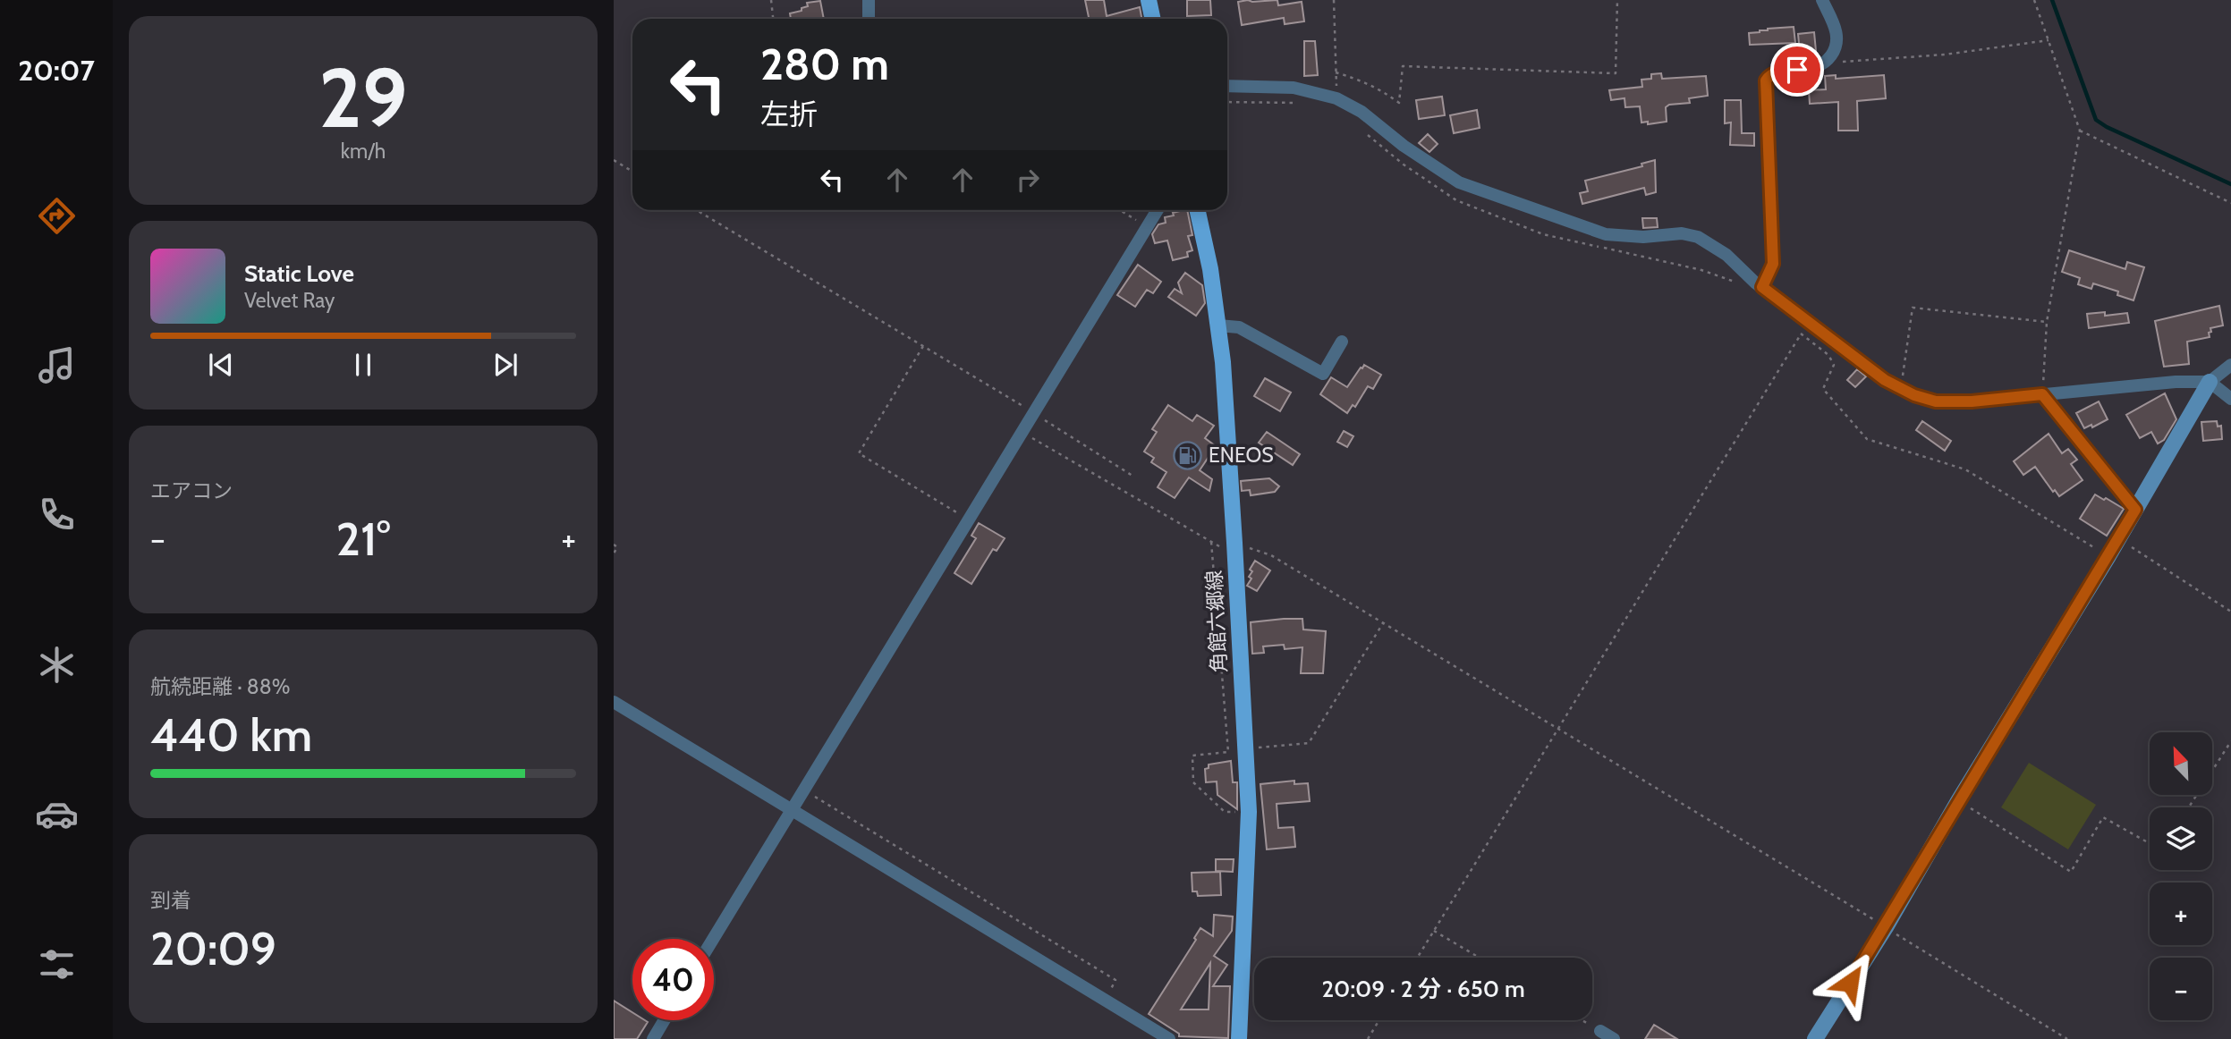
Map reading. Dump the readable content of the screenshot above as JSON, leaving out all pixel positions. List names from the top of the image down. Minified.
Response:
{"streets":{"main road":["角館六郷線"]},"places":{"fuel station":["ENEOS"]},"north":"top left","page":{"tabs":"20:07","tile":[["29","km/h"],"エアコン",["航続距離 · 88%","440 km"],["到着","20:09"]],"turn":["280 m","左折"],"song":["Static Love","Velvet Ray"],"heat":["−","21°","+"],"map_buttons":["+","−"],"limit":"40","trip":"20:09 · 2 分 · 650 m"}}
